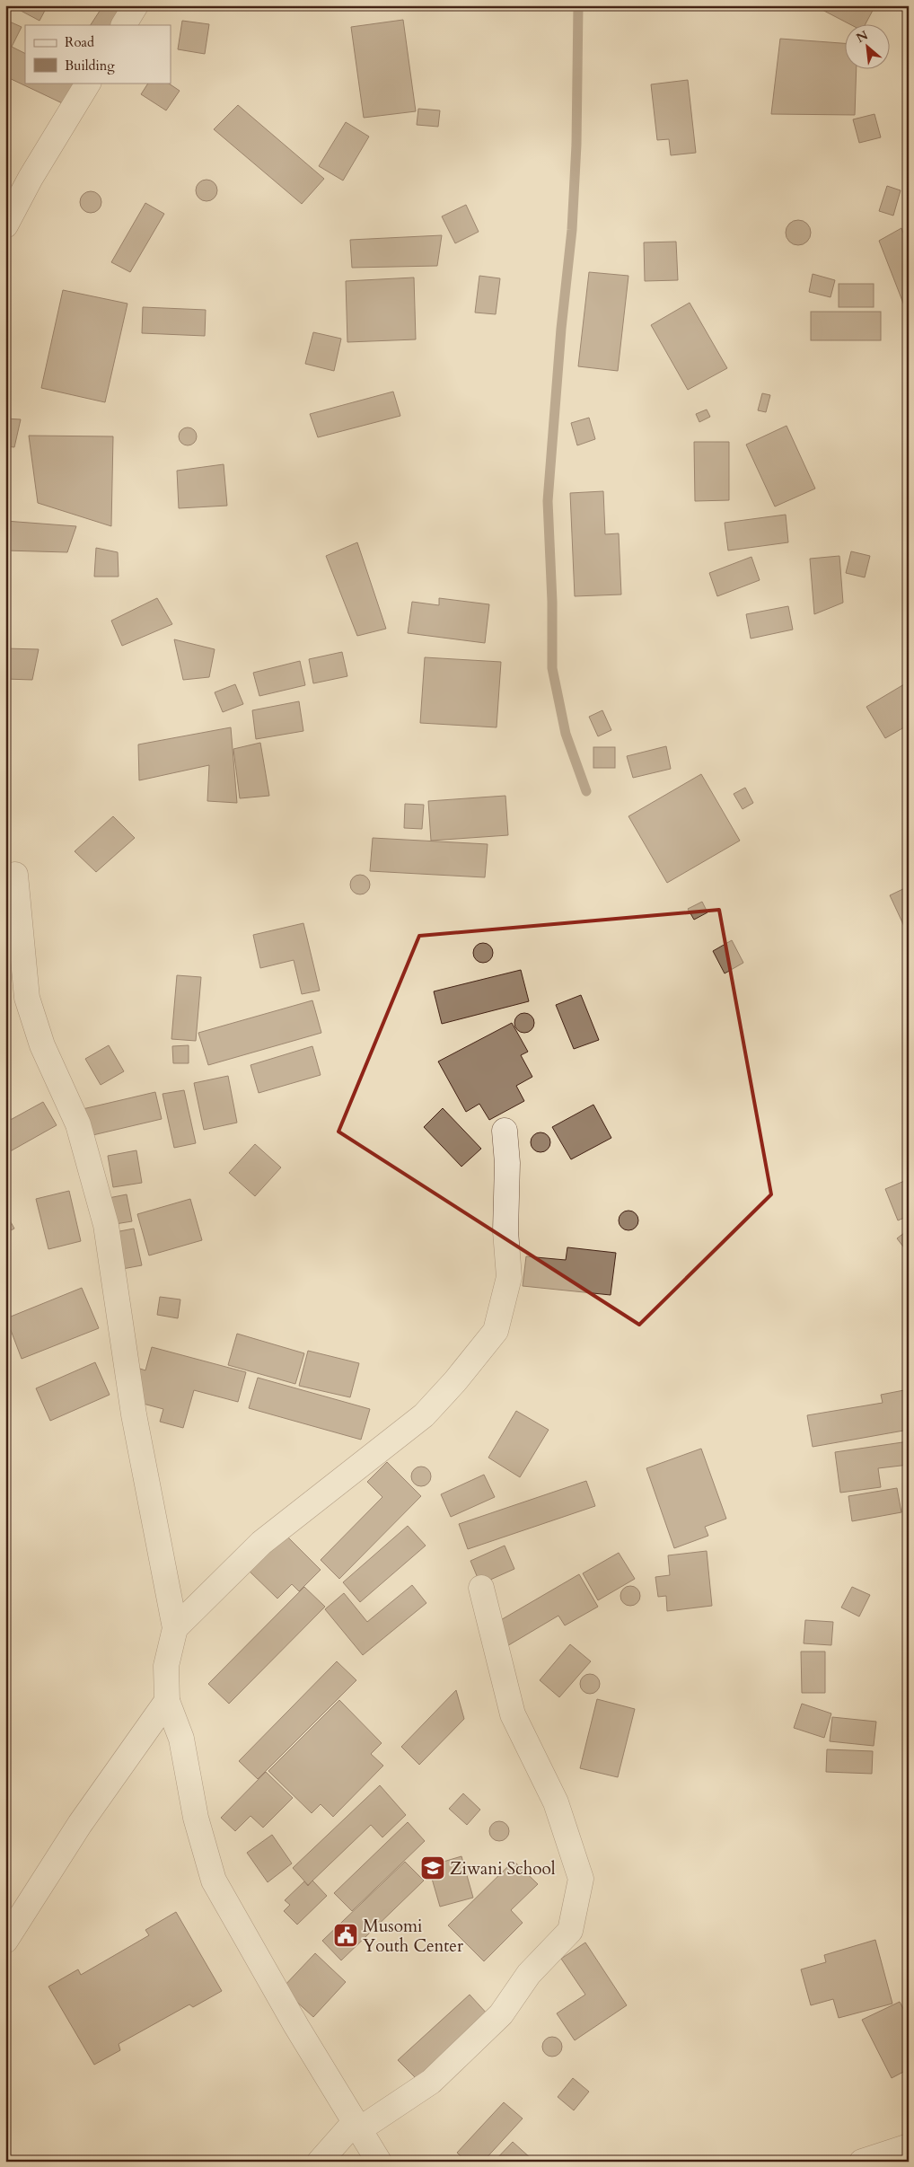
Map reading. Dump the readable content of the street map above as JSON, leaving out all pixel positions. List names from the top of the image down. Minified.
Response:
{"places":{"school or university":["Ziwani School"],"public building":["Musomi Youth Center"]},"legend":["Road","Building"],"north":"top left"}
